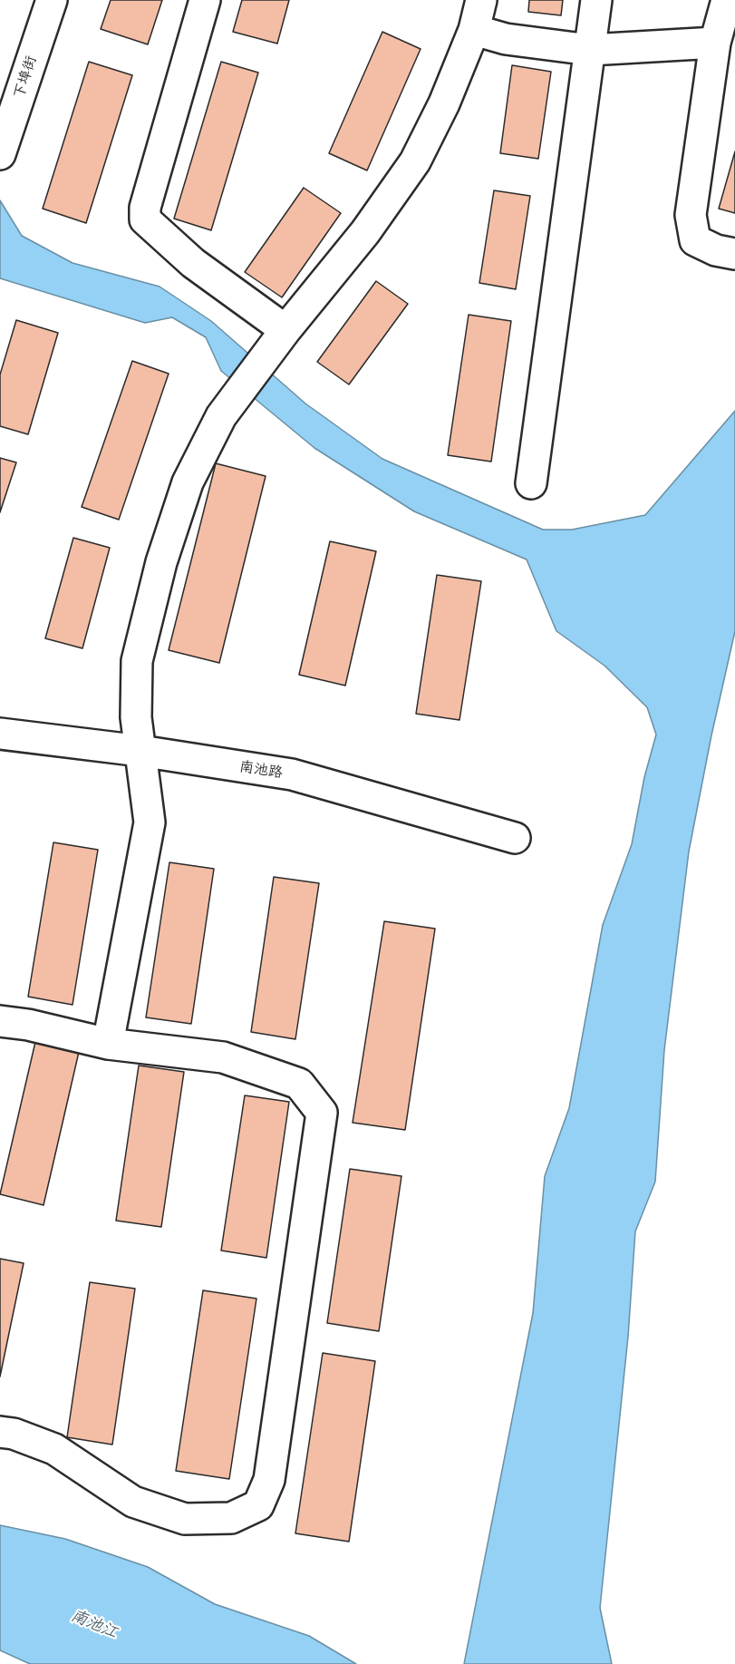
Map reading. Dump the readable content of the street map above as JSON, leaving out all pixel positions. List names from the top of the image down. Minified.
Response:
{"streets":{"street":["下埠街","南池路"]},"water":["南池江"]}
